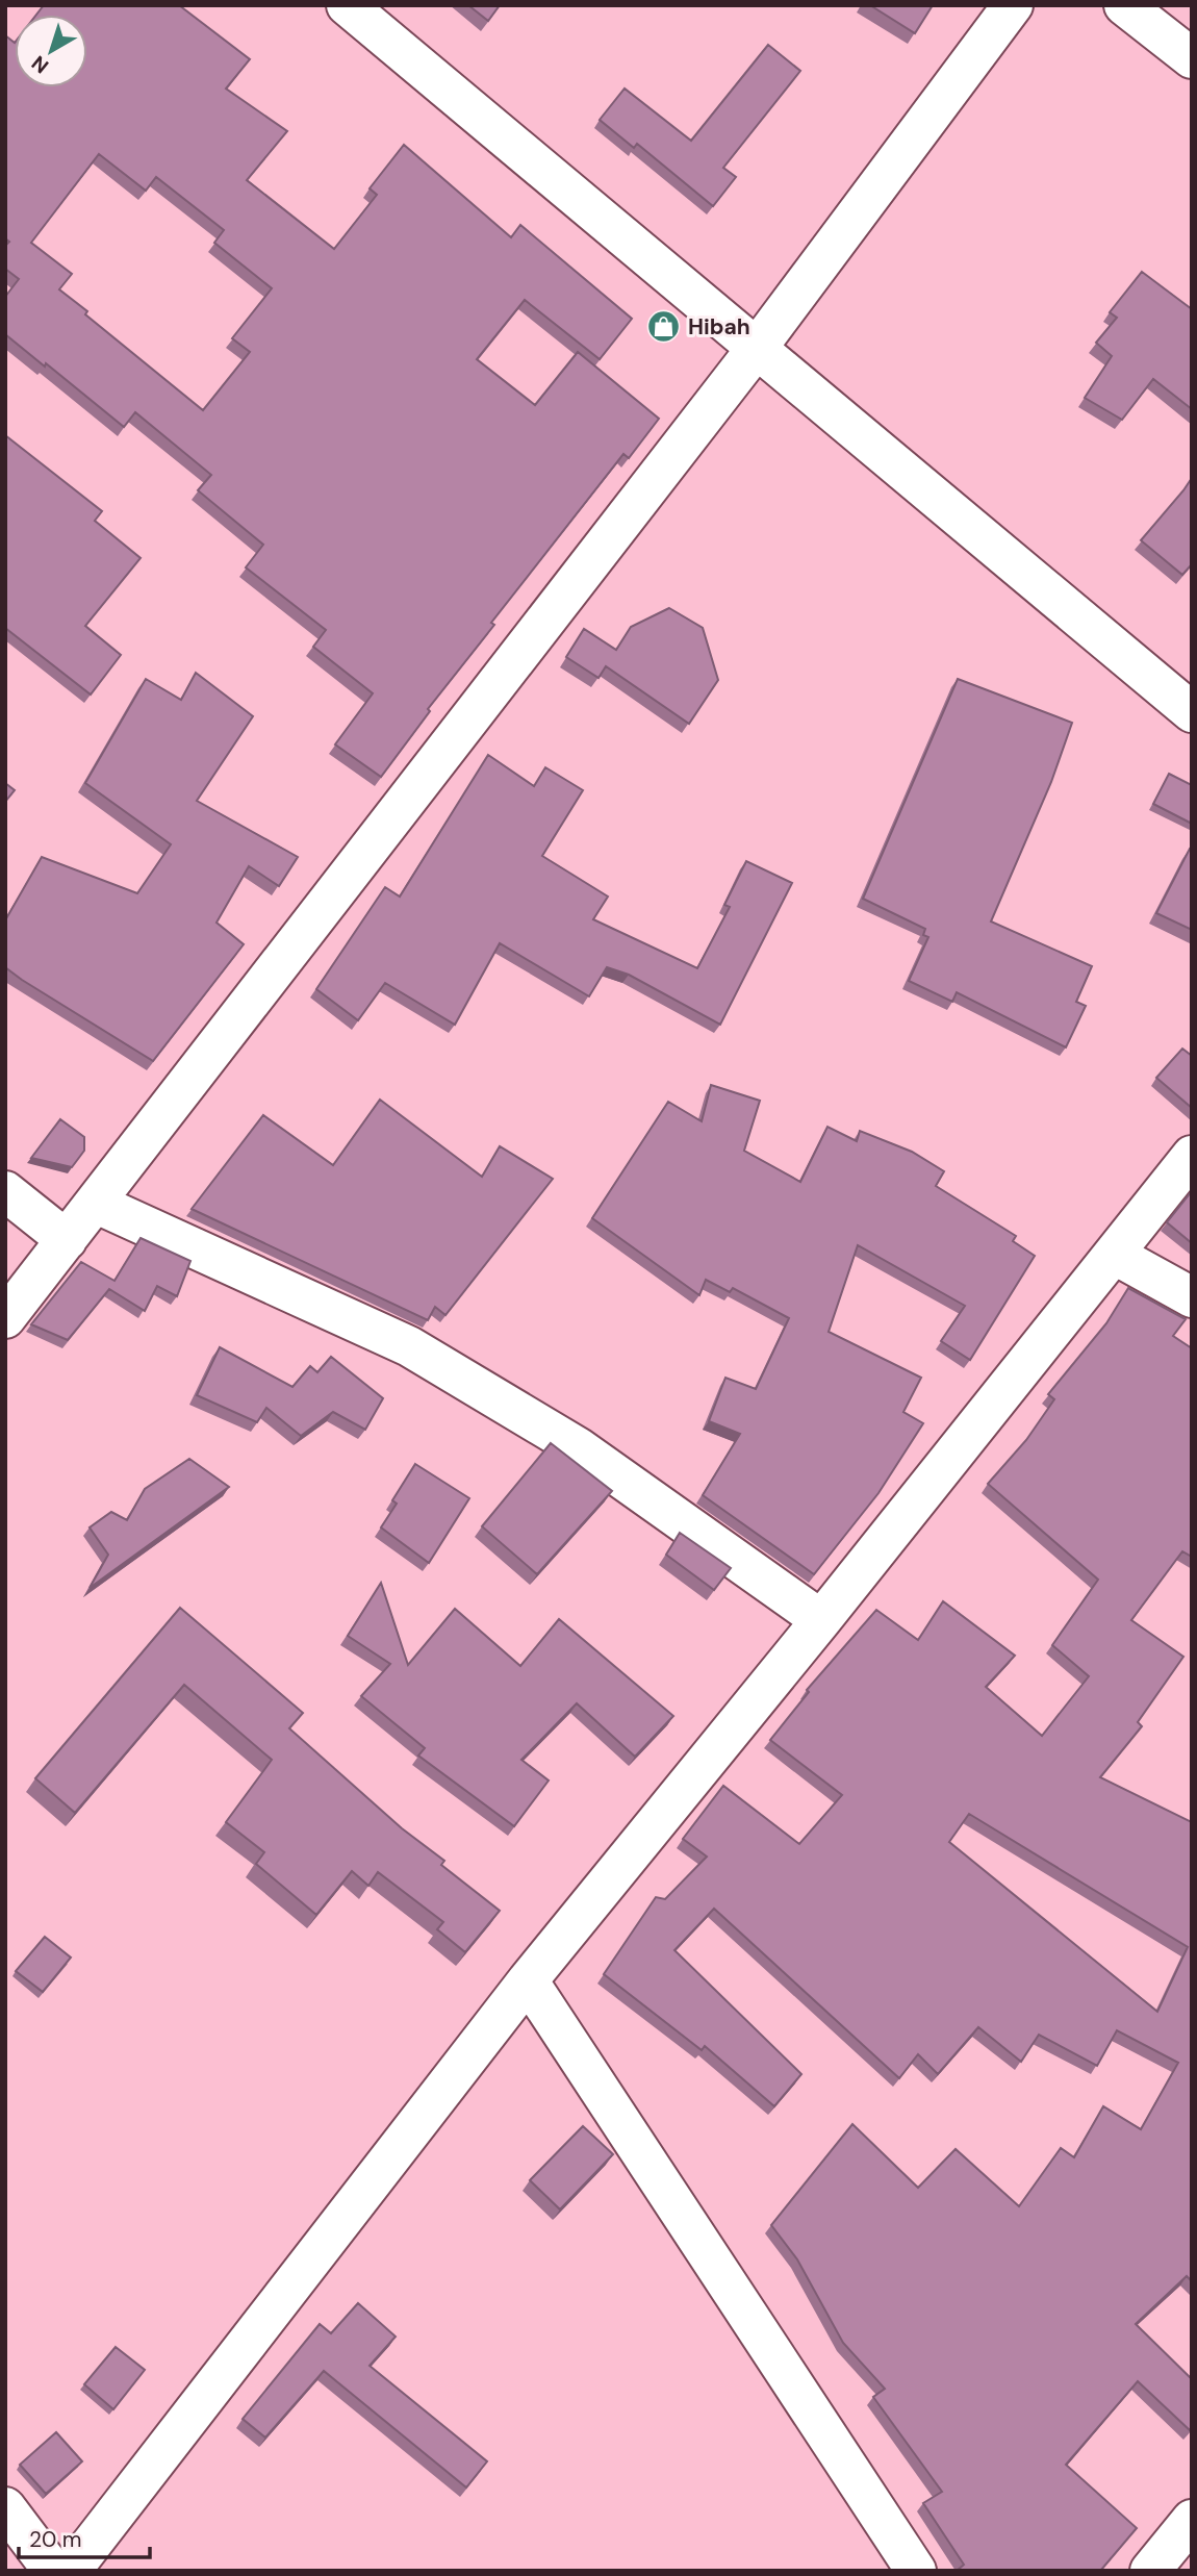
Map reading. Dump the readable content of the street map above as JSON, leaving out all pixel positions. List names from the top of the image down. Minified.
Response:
{"places":{"shop":["Hibah"]},"scale_bar":"20 m","north":"bottom left"}
